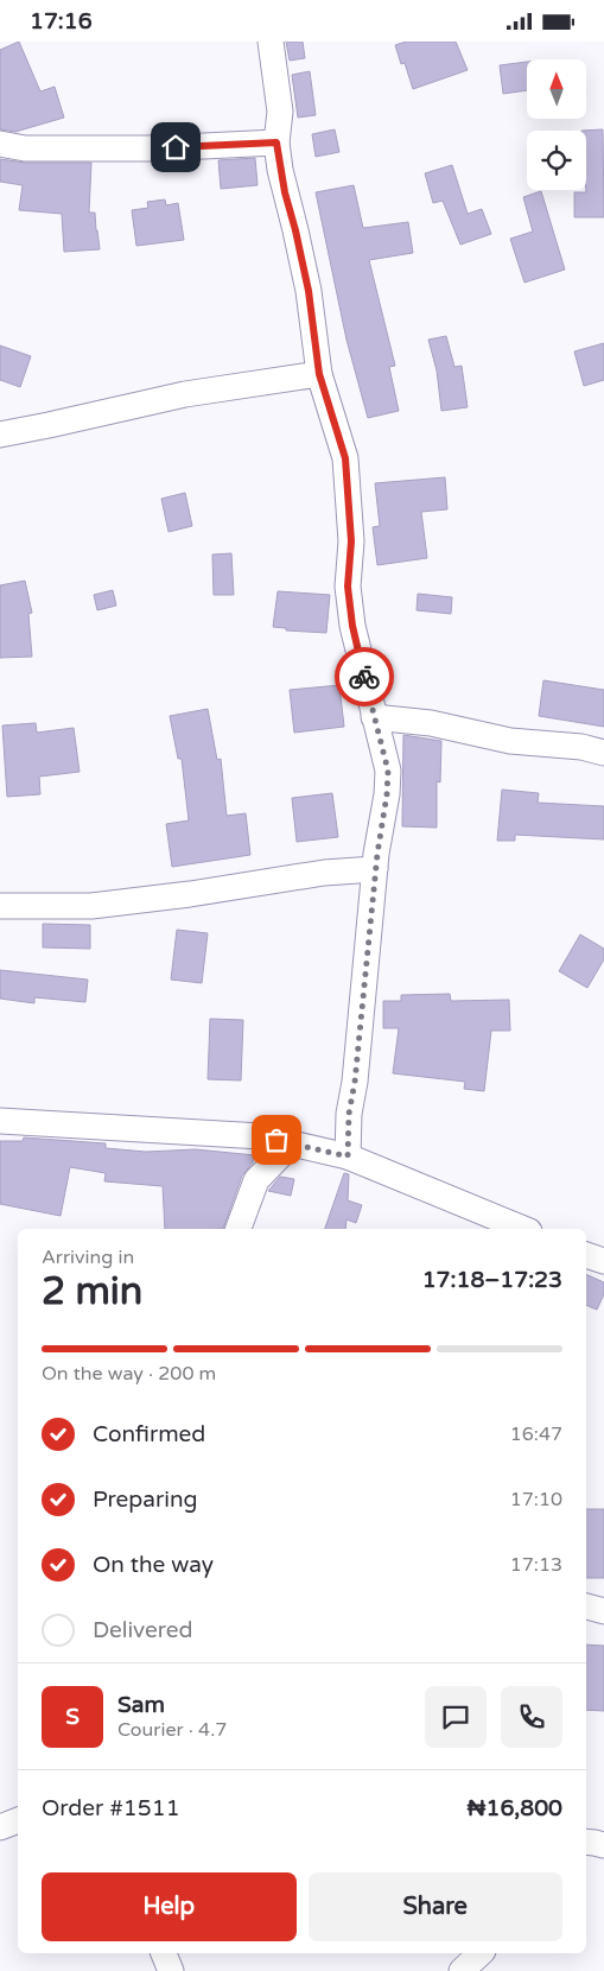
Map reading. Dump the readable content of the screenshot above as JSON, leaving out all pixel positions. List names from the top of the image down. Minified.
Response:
{"north":"top","page":{"status":"17:16","heading":["2 min","Arriving in","17:18–17:23"],"panel":["Sam","Courier · 4.7","Order #1511","₦16,800"],"bar":"On the way · 200 m","list":[["Confirmed","16:47"],["Preparing","17:10"],["On the way","17:13"],"Delivered"],"round":"S","buttons":["Help","Share"]}}
